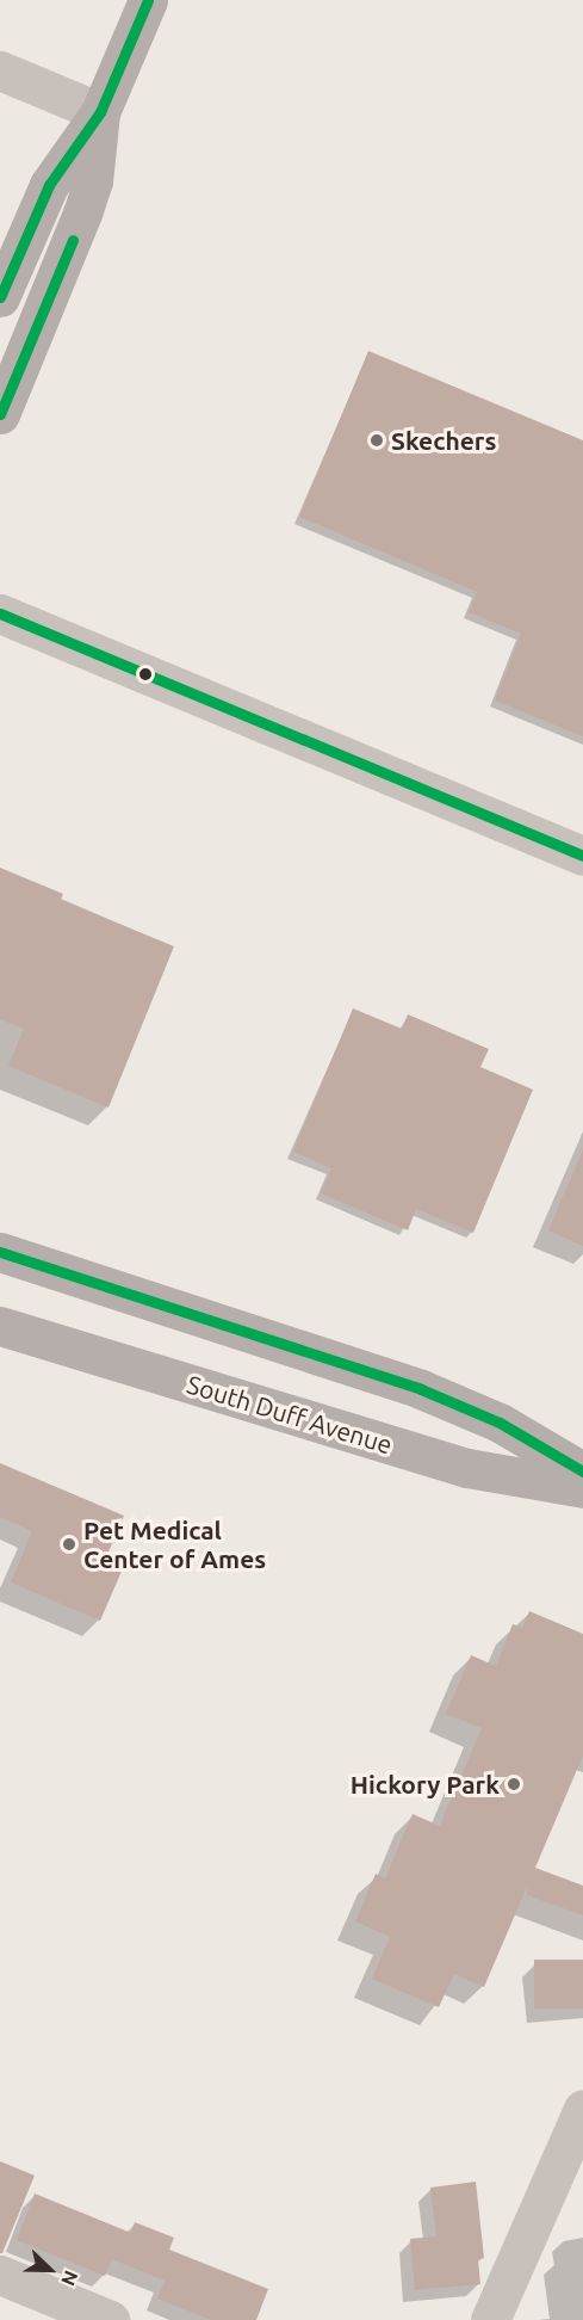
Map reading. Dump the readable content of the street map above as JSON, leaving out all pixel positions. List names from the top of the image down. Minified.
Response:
{"streets":{"main road":["South Duff Avenue"]},"places":["Skechers","Pet Medical Center of Ames","Hickory Park"],"north":"bottom right"}
